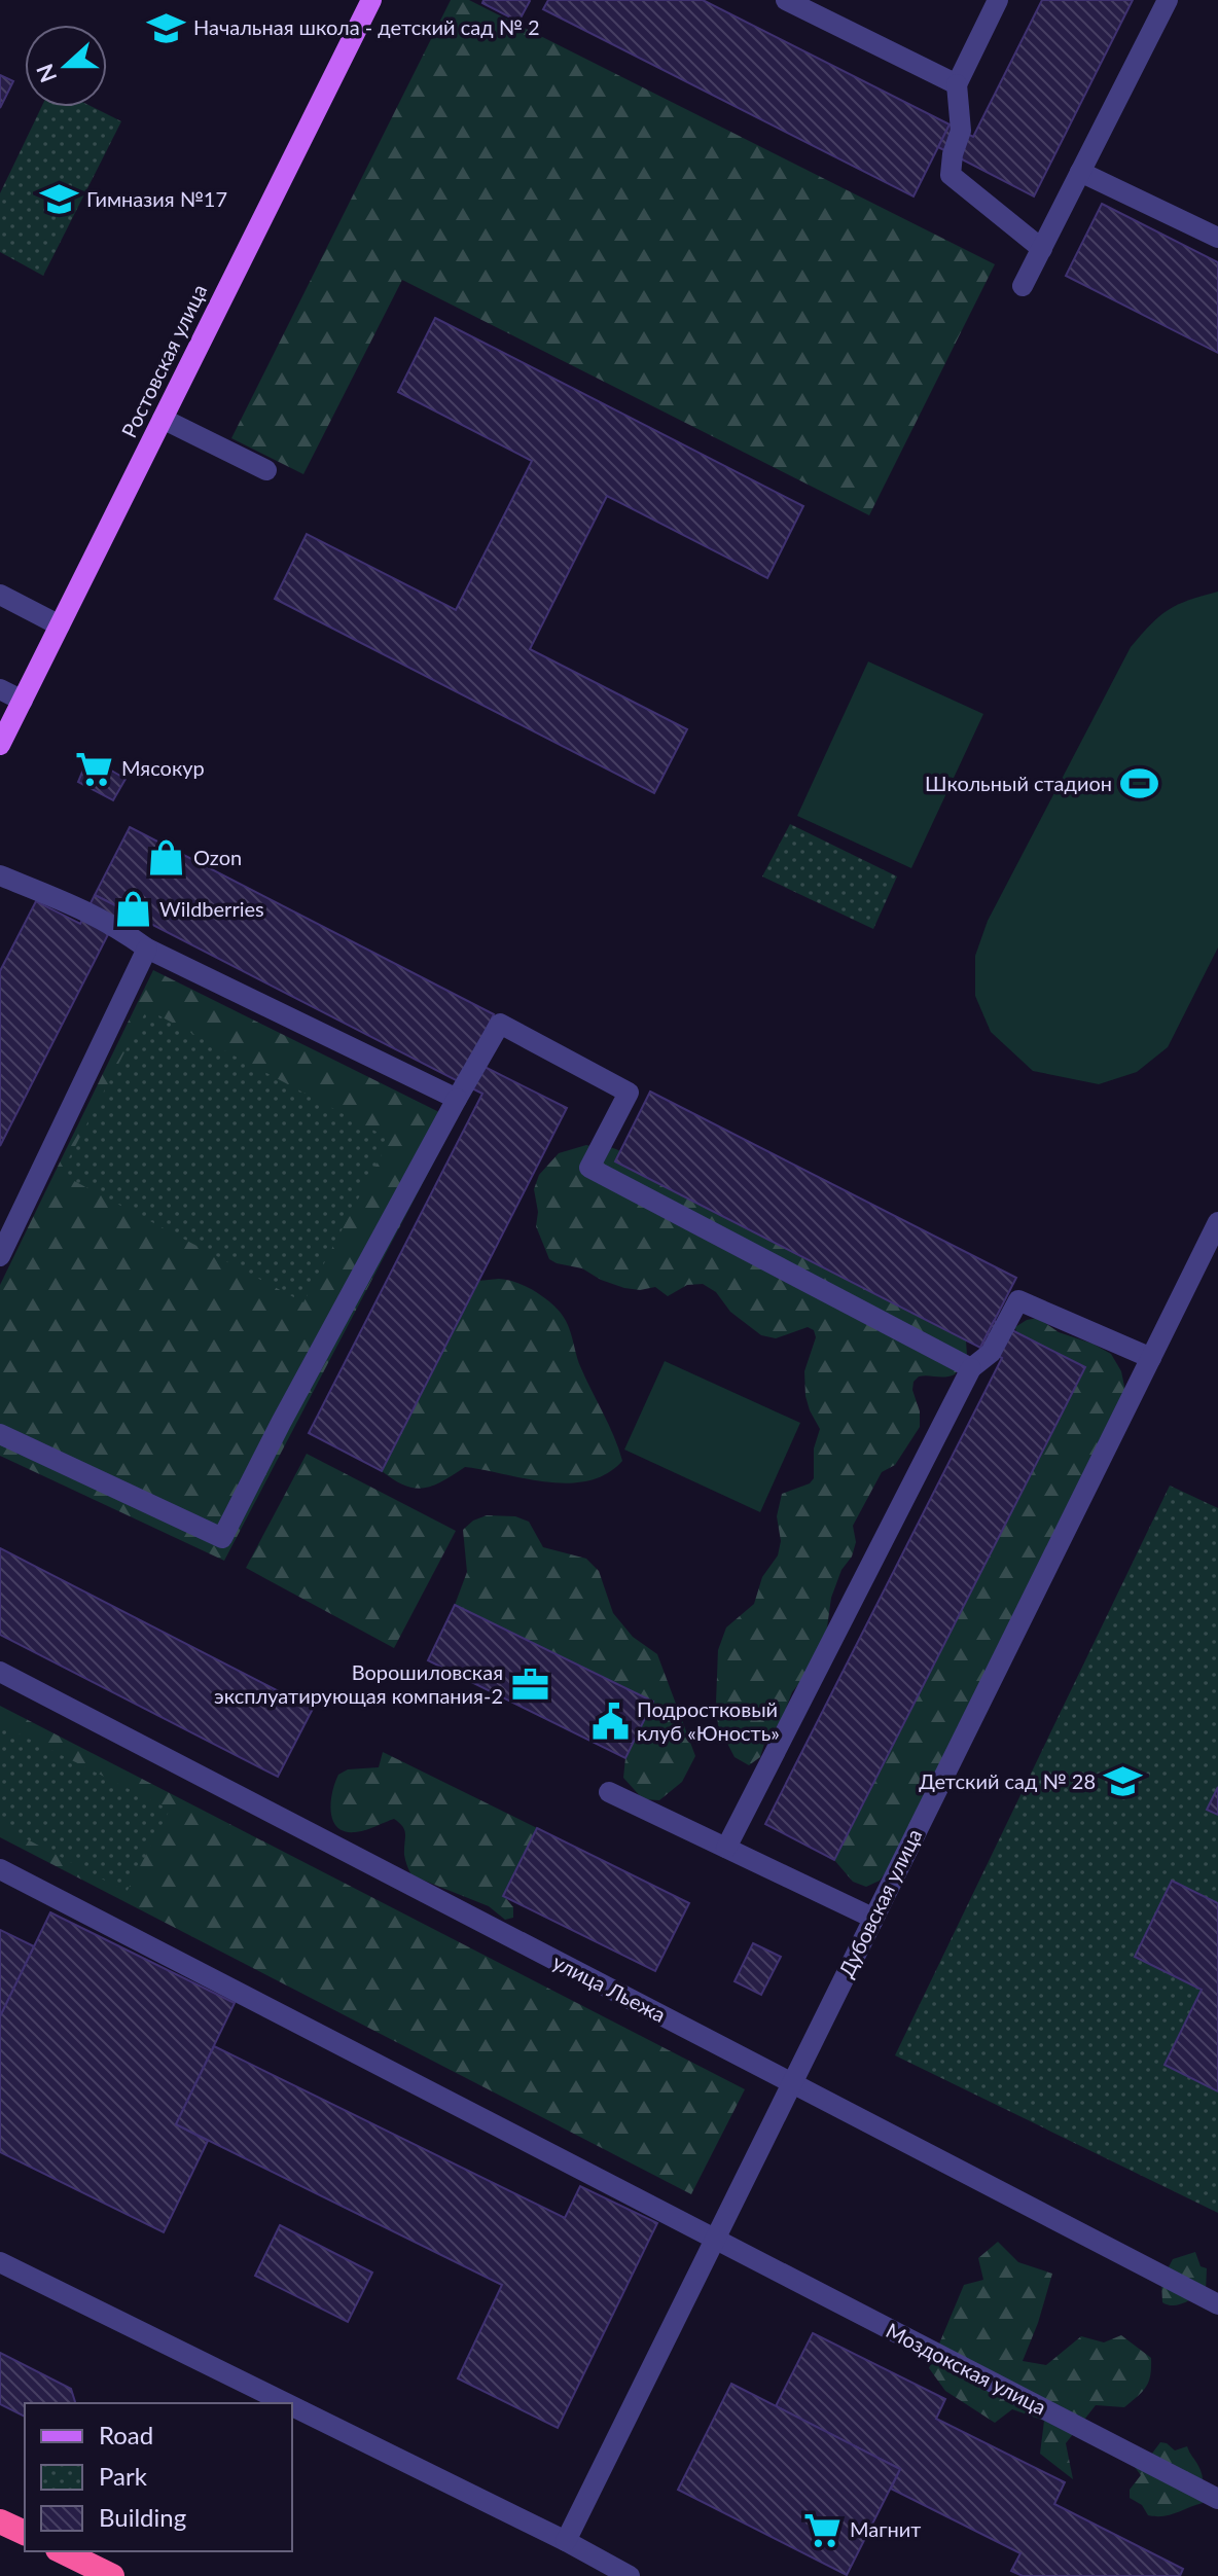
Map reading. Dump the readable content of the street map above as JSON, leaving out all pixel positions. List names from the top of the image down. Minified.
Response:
{"streets":{"main road":["Ростовская улица"],"street":["Дубовская улица","улица Льежа","Моздокская улица"]},"crossings":[["Дубовская улица","улица Льежа"],["Дубовская улица","Моздокская улица"]],"places":{"school or university":["Начальная школа - детский сад № 2","Гимназия №17","Детский сад № 28"],"supermarket":["Мясокур","Магнит"],"sports":["Школьный стадион"],"shop":["Ozon","Wildberries"],"office":["Ворошиловская эксплуатирующая компания-2"],"public building":["Подростковый клуб «Юность»"]},"legend":["Road","Park","Building"],"north":"left"}
